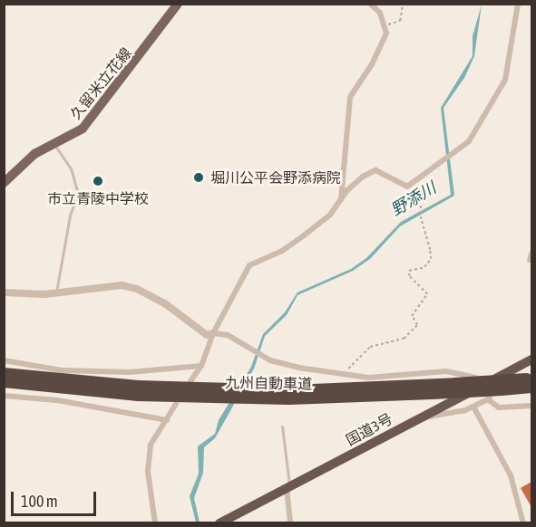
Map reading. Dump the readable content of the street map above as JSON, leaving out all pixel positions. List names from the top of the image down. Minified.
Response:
{"streets":{"highway":["九州自動車道","国道3号"],"main road":["久留米立花線"]},"water":["野添川"],"places":["堀川公平会野添病院","市立青陵中学校"],"scale_bar":"100 m"}
